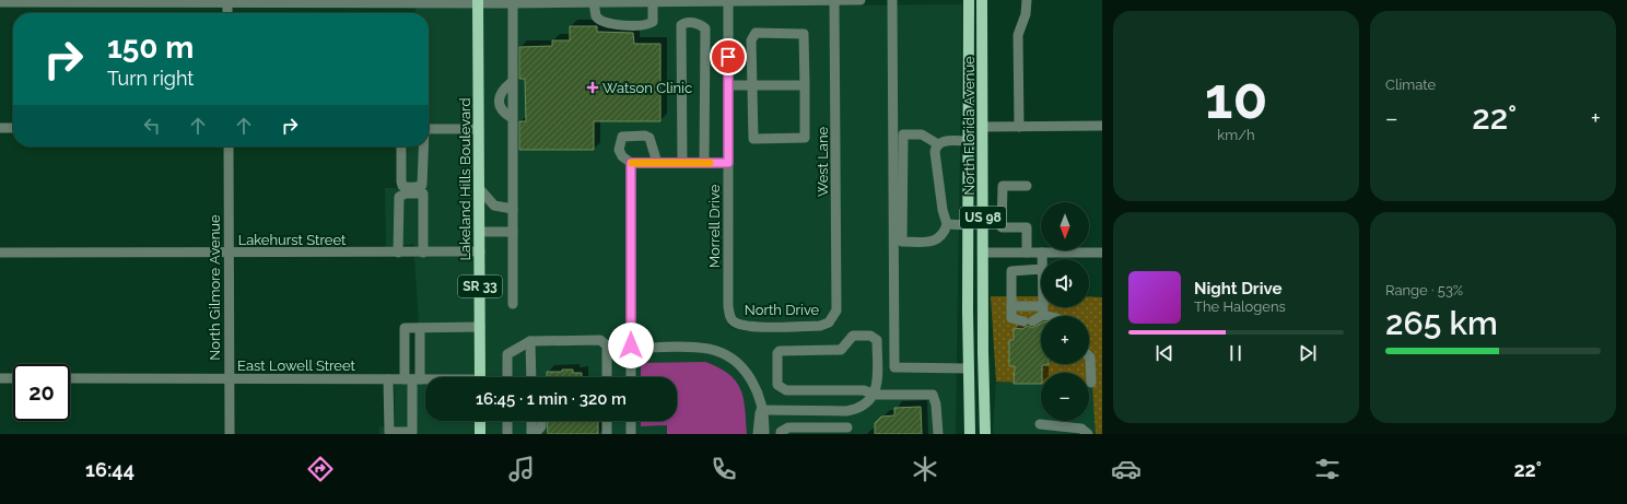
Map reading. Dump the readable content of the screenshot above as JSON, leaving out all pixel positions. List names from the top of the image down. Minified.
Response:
{"streets":{"main road":["North Florida Avenue","Lakeland Hills Boulevard","US 98","SR 33"],"street":["West Lane","Morrell Drive","Lakehurst Street","North Gilmore Avenue","North Drive","East Lowell Street"]},"crossings":[["West Lane","North Drive"],["Lakeland Hills Boulevard","Lakehurst Street"],["Morrell Drive","North Drive"],["Lakehurst Street","North Gilmore Avenue"],["North Gilmore Avenue","East Lowell Street"]],"places":{"health":["Watson Clinic"]},"north":"bottom","page":{"tile":[["10","km/h"],"Climate",["Range · 53%","265 km"]],"turn":["150 m","Turn right"],"heat":["−","22°","+"],"map_buttons":["+","−"],"song":["Night Drive","The Halogens"],"limit":"20","trip":"16:45 · 1 min · 320 m","tabs":["16:44","22°"]}}
